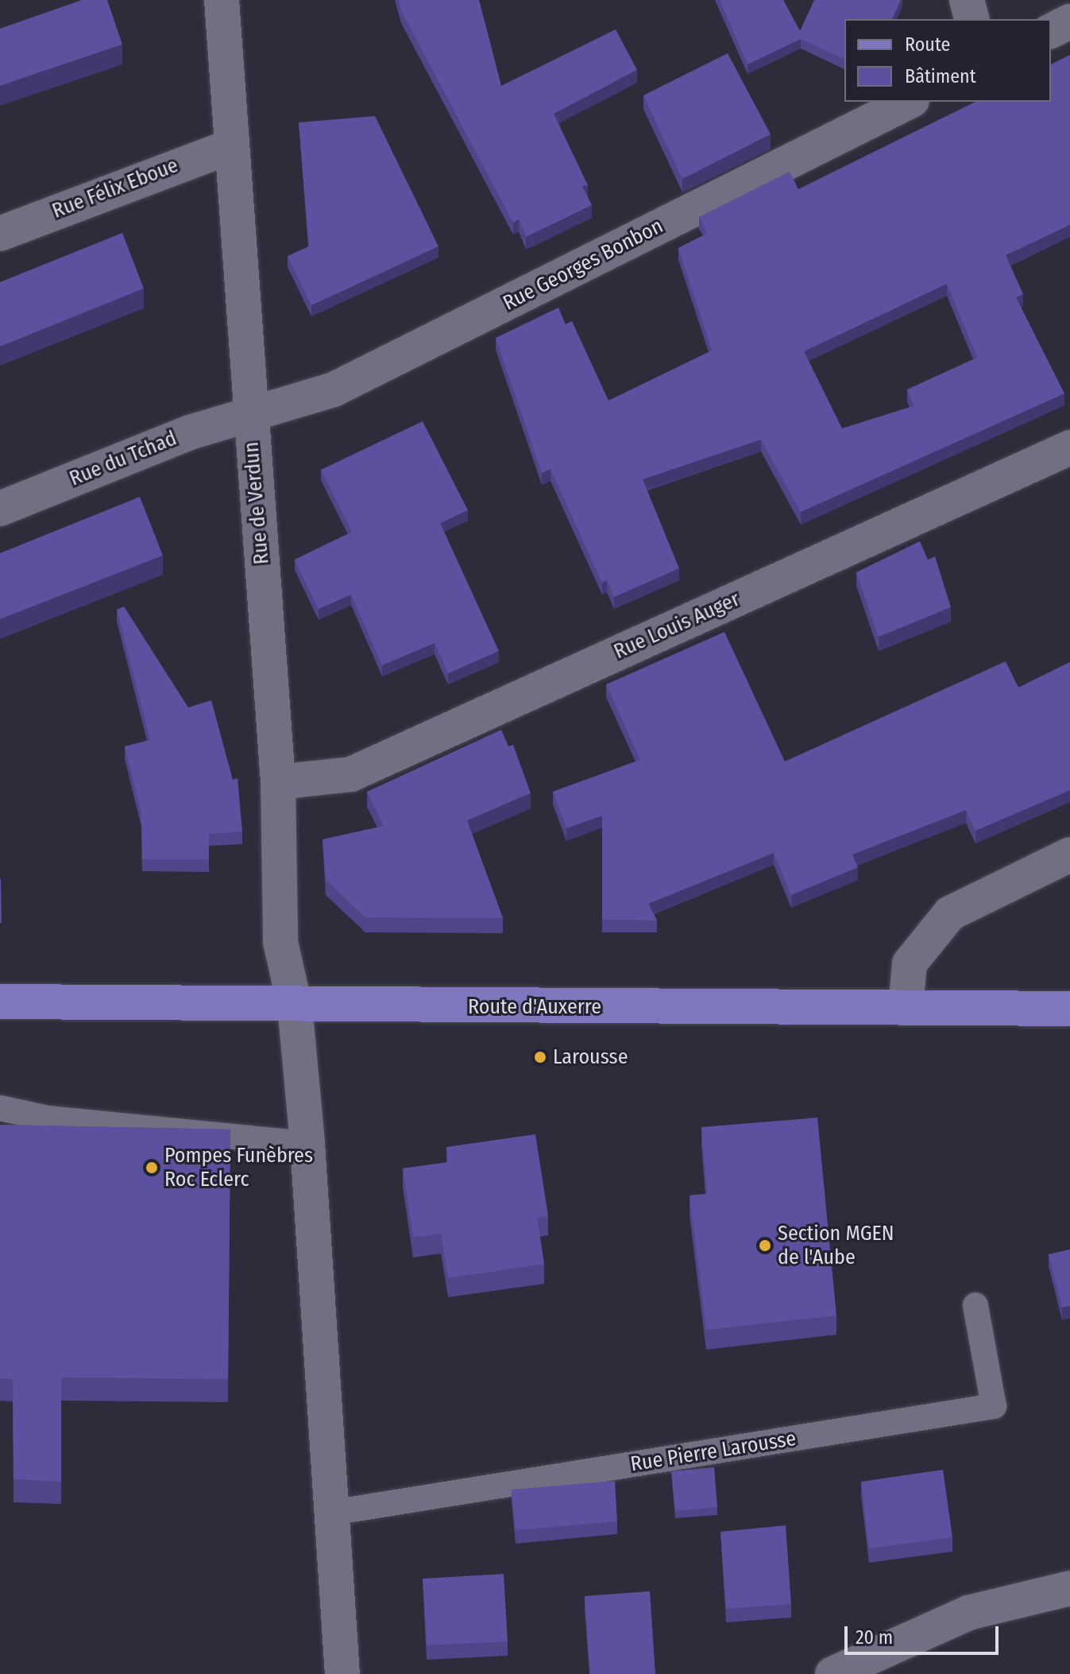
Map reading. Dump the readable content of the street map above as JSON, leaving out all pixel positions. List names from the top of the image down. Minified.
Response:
{"streets":{"main road":["Route d'Auxerre"],"street":["Rue Félix Eboue","Rue Georges Bonbon","Rue du Tchad","Rue de Verdun","Rue Louis Auger"],"lane":["Rue Pierre Larousse"]},"crossings":[["Rue Félix Eboue","Rue de Verdun"],["Rue Georges Bonbon","Rue du Tchad"],["Rue Georges Bonbon","Rue de Verdun"],["Rue du Tchad","Rue de Verdun"],["Rue de Verdun","Rue Louis Auger"],["Rue de Verdun","Route d'Auxerre"]],"places":["Larousse","Pompes Funèbres Roc Eclerc","Section MGEN de l'Aube"],"legend":["Route","Bâtiment"],"scale_bar":"20 m"}
